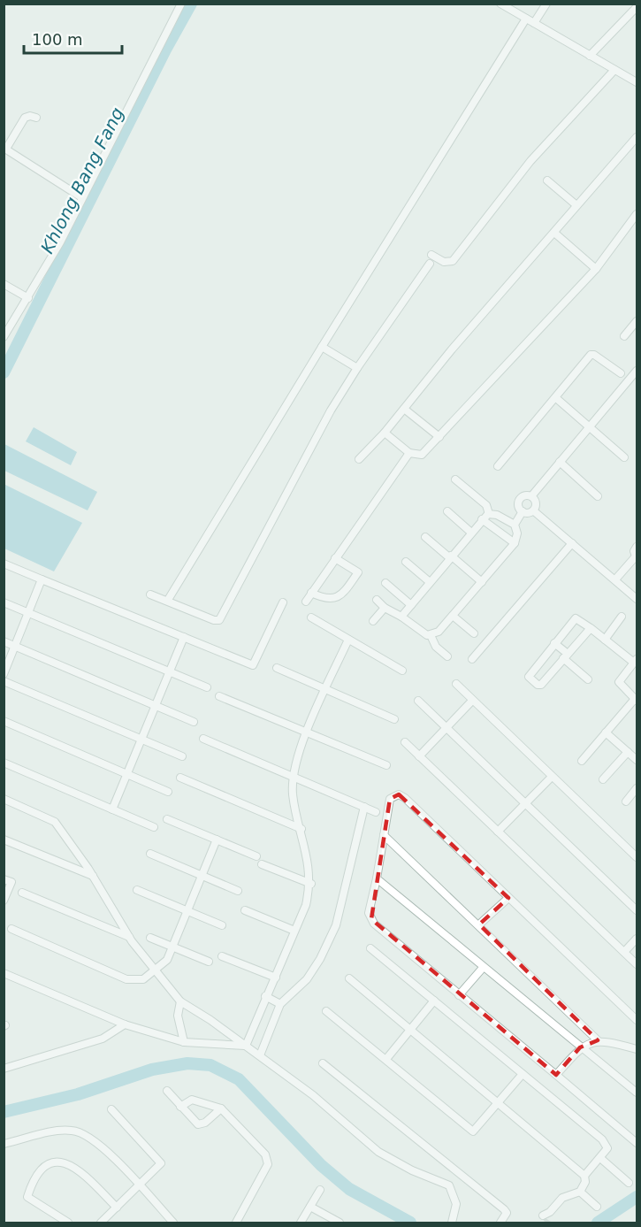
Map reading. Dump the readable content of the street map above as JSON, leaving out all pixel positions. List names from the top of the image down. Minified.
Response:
{"water":["Khlong Bang Fang"],"scale_bar":"100 m"}
